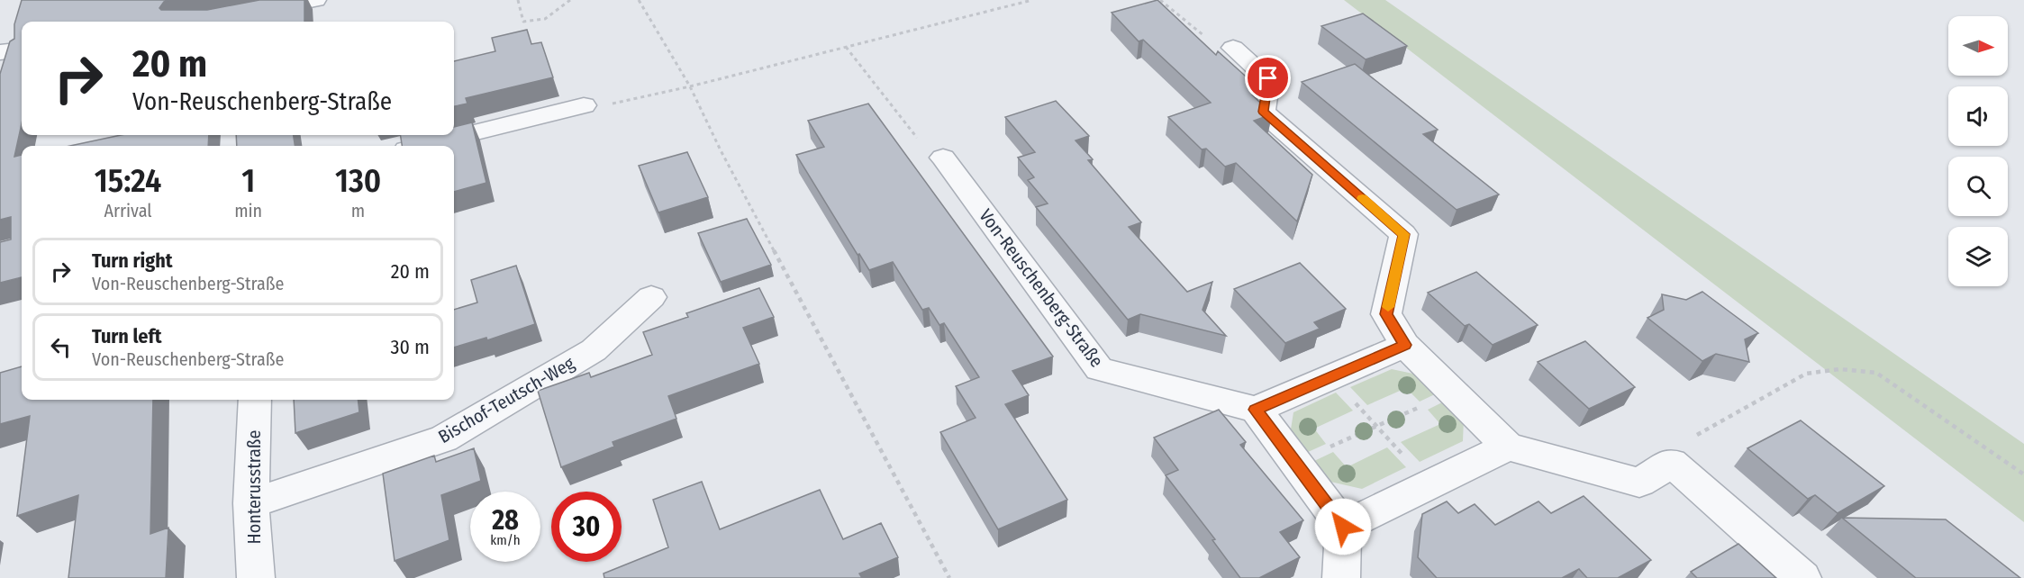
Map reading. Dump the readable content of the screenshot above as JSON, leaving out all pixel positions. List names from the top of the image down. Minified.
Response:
{"streets":{"street":["Von-Reuschenberg-Straße","Bischof-Teutsch-Weg","Honterusstraße"]},"crossings":[["Bischof-Teutsch-Weg","Honterusstraße"]],"north":"right","page":{"turn":["20 m","Von-Reuschenberg-Straße"],"eta":["15:24","Arrival","1","min","130","m"],"list":[{"name":"Turn right","note":"Von-Reuschenberg-Straße","value":"20 m"},{"name":"Turn left","note":"Von-Reuschenberg-Straße","value":"30 m"}],"speed":"28 km/h","limit":"30"}}
